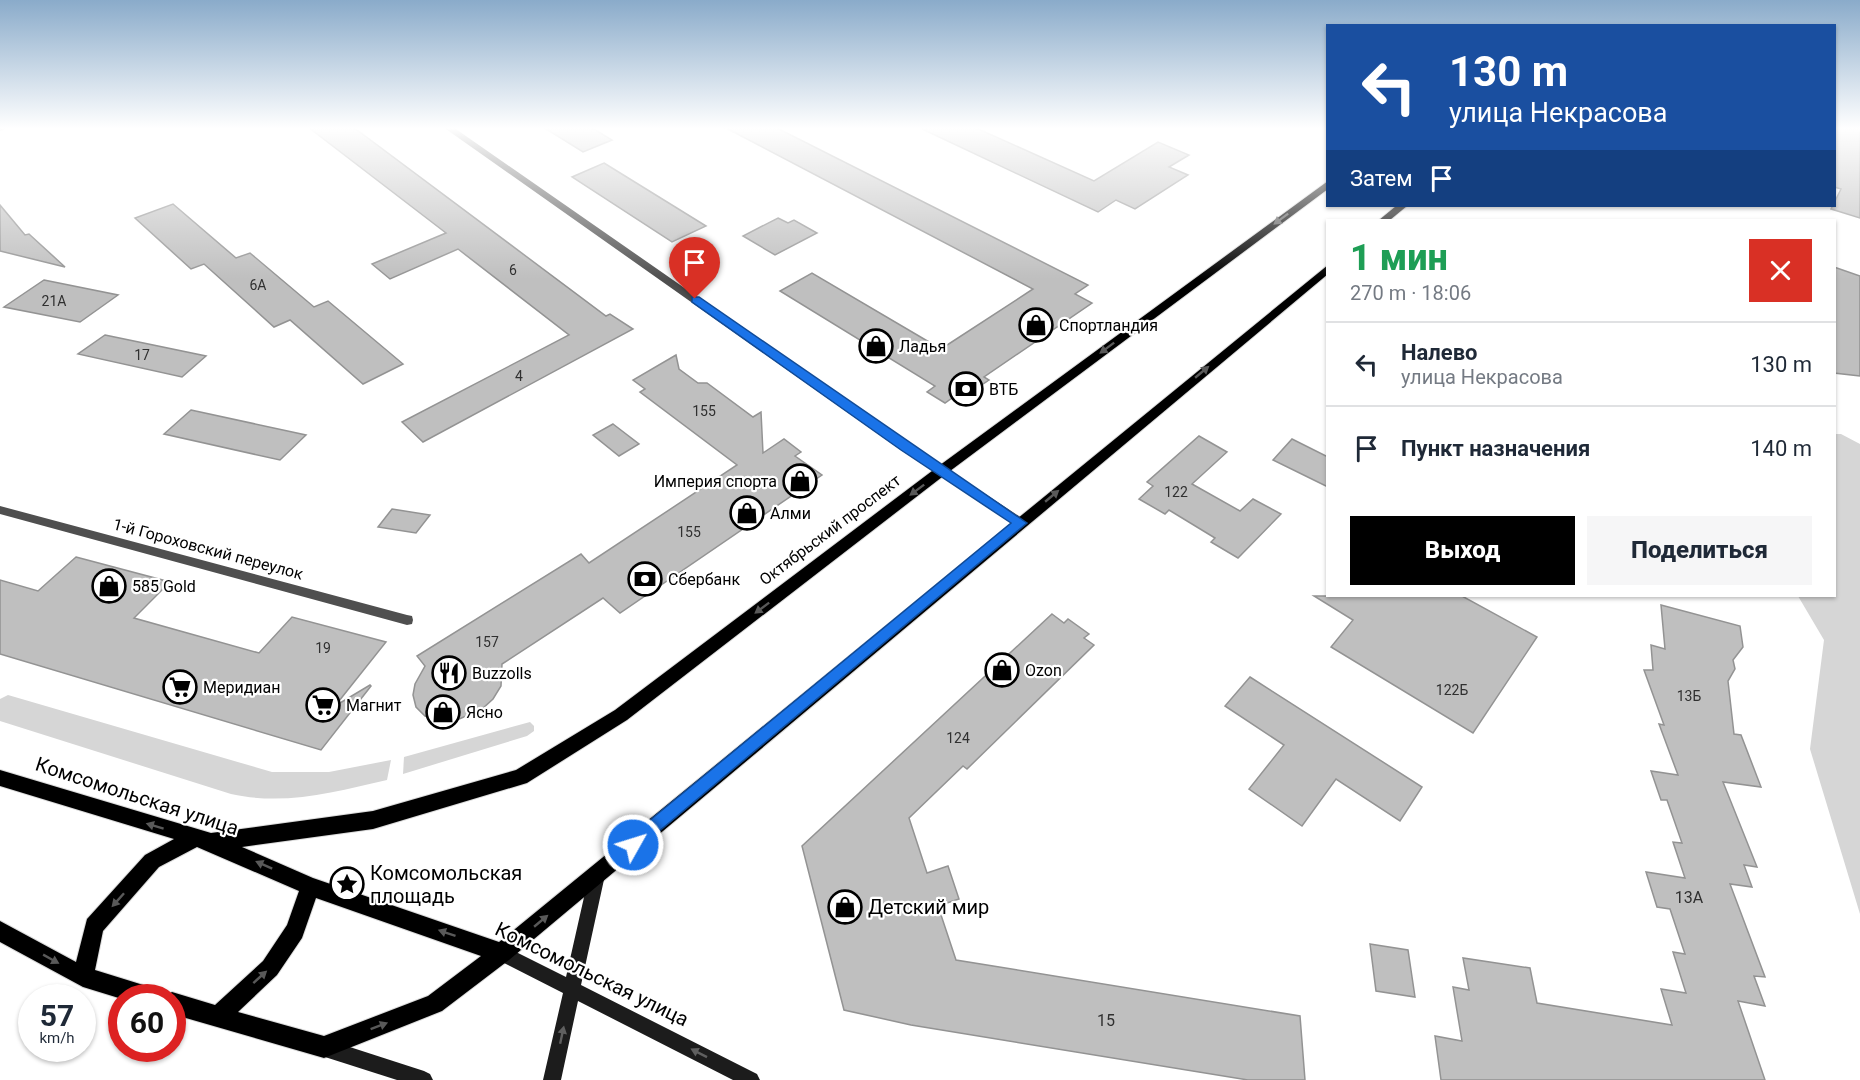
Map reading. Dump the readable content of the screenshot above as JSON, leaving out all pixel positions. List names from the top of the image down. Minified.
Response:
{"streets":{"main road":["Октябрьский проспект","Комсомольская улица"],"street":["1-й Гороховский переулок"]},"crossings":[["Октябрьский проспект","Комсомольская улица"]],"one_way":["Комсомольская улица"],"places":{"shop":["Спортландия","Ладья","Империя спорта","Алми","585 Gold","Ozon","Ясно","Детский мир"],"bank":["ВТБ","Сбербанк"],"restaurant":["Buzzolls"],"supermarket":["Меридиан","Магнит"],"place":["Комсомольская площадь"]},"house_numbers":["6","6А","21А","17","4","155","122","155","157","19","122Б","13Б","124","13А","15"],"page":{"turn":["130 m","улица Некрасова"],"then":"Затем","heading":["1 мин","270 m · 18:06"],"list":[{"name":"Налево","note":"улица Некрасова","value":"130 m"},{"name":"Пункт назначения","value":"140 m"}],"buttons":["Выход","Поделиться"],"speed":"57 km/h","limit":"60"}}
